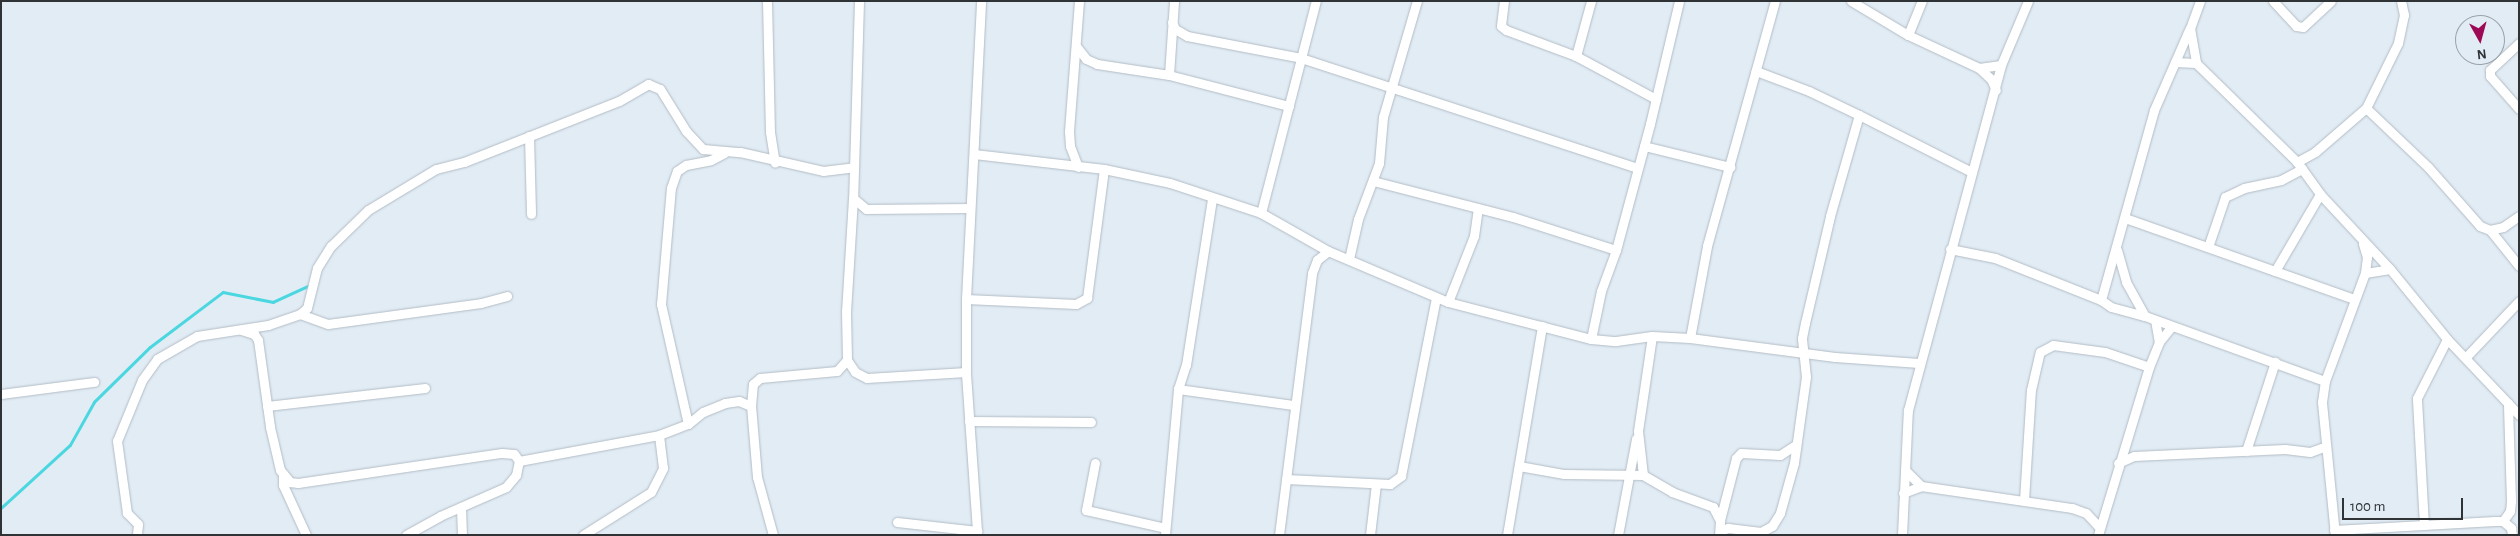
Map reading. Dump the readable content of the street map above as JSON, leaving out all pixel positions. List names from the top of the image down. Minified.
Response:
{"scale_bar":"100 m","north":"bottom"}
